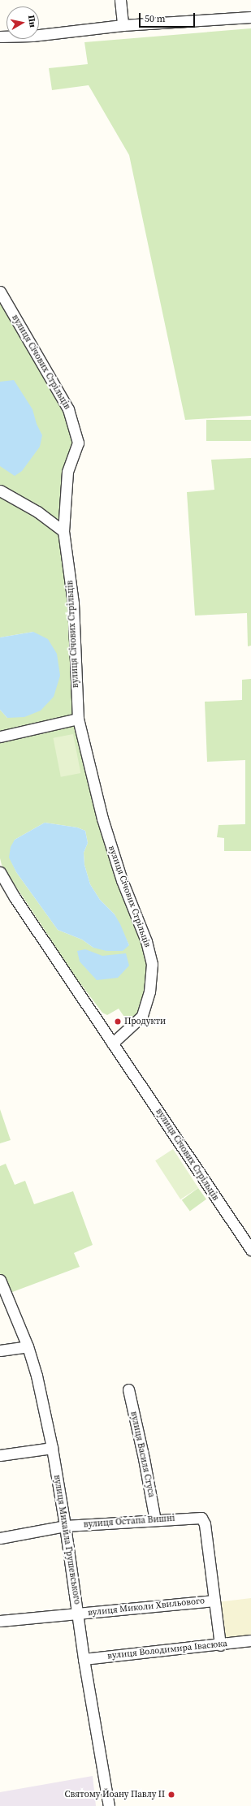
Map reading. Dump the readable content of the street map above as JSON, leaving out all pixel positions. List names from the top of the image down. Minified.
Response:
{"streets":{"street":["вулиця Січових Стрільців","вулиця Василя Стуса","вулиця Остапа Вишні","вулиця Михайла Грушевського","вулиця Миколи Хвильового","вулиця Володимира Івасюка"]},"crossings":[["вулиця Василя Стуса","вулиця Остапа Вишні"],["вулиця Остапа Вишні","вулиця Михайла Грушевського"],["вулиця Остапа Вишні","вулиця Миколи Хвильового"],["вулиця Михайла Грушевського","вулиця Миколи Хвильового"],["вулиця Михайла Грушевського","вулиця Володимира Івасюка"]],"places":["Продукти","Святому Йоану Павлу ІІ"],"scale_bar":"50 m","north":"right"}
